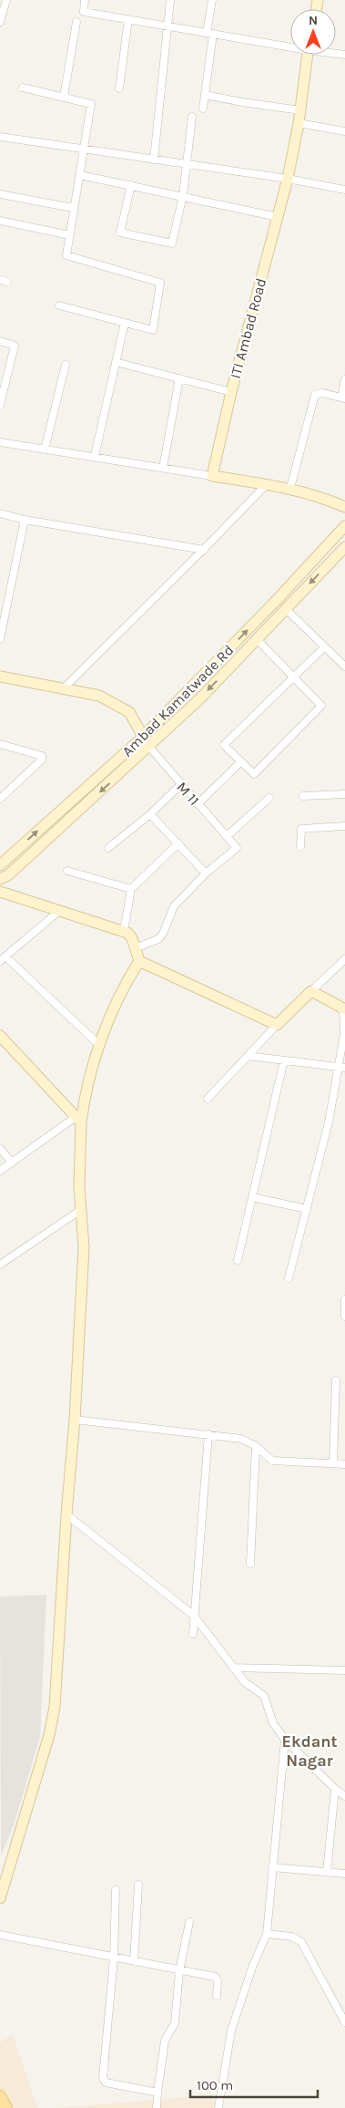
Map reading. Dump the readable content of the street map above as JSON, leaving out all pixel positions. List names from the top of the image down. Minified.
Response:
{"streets":{"street":["ITI Ambad Road","Ambad Kamatwade Rd","M 11"]},"crossings":[["Ambad Kamatwade Rd","M 11"]],"districts":["Ekdant Nagar"],"scale_bar":"100 m","north":"top"}
